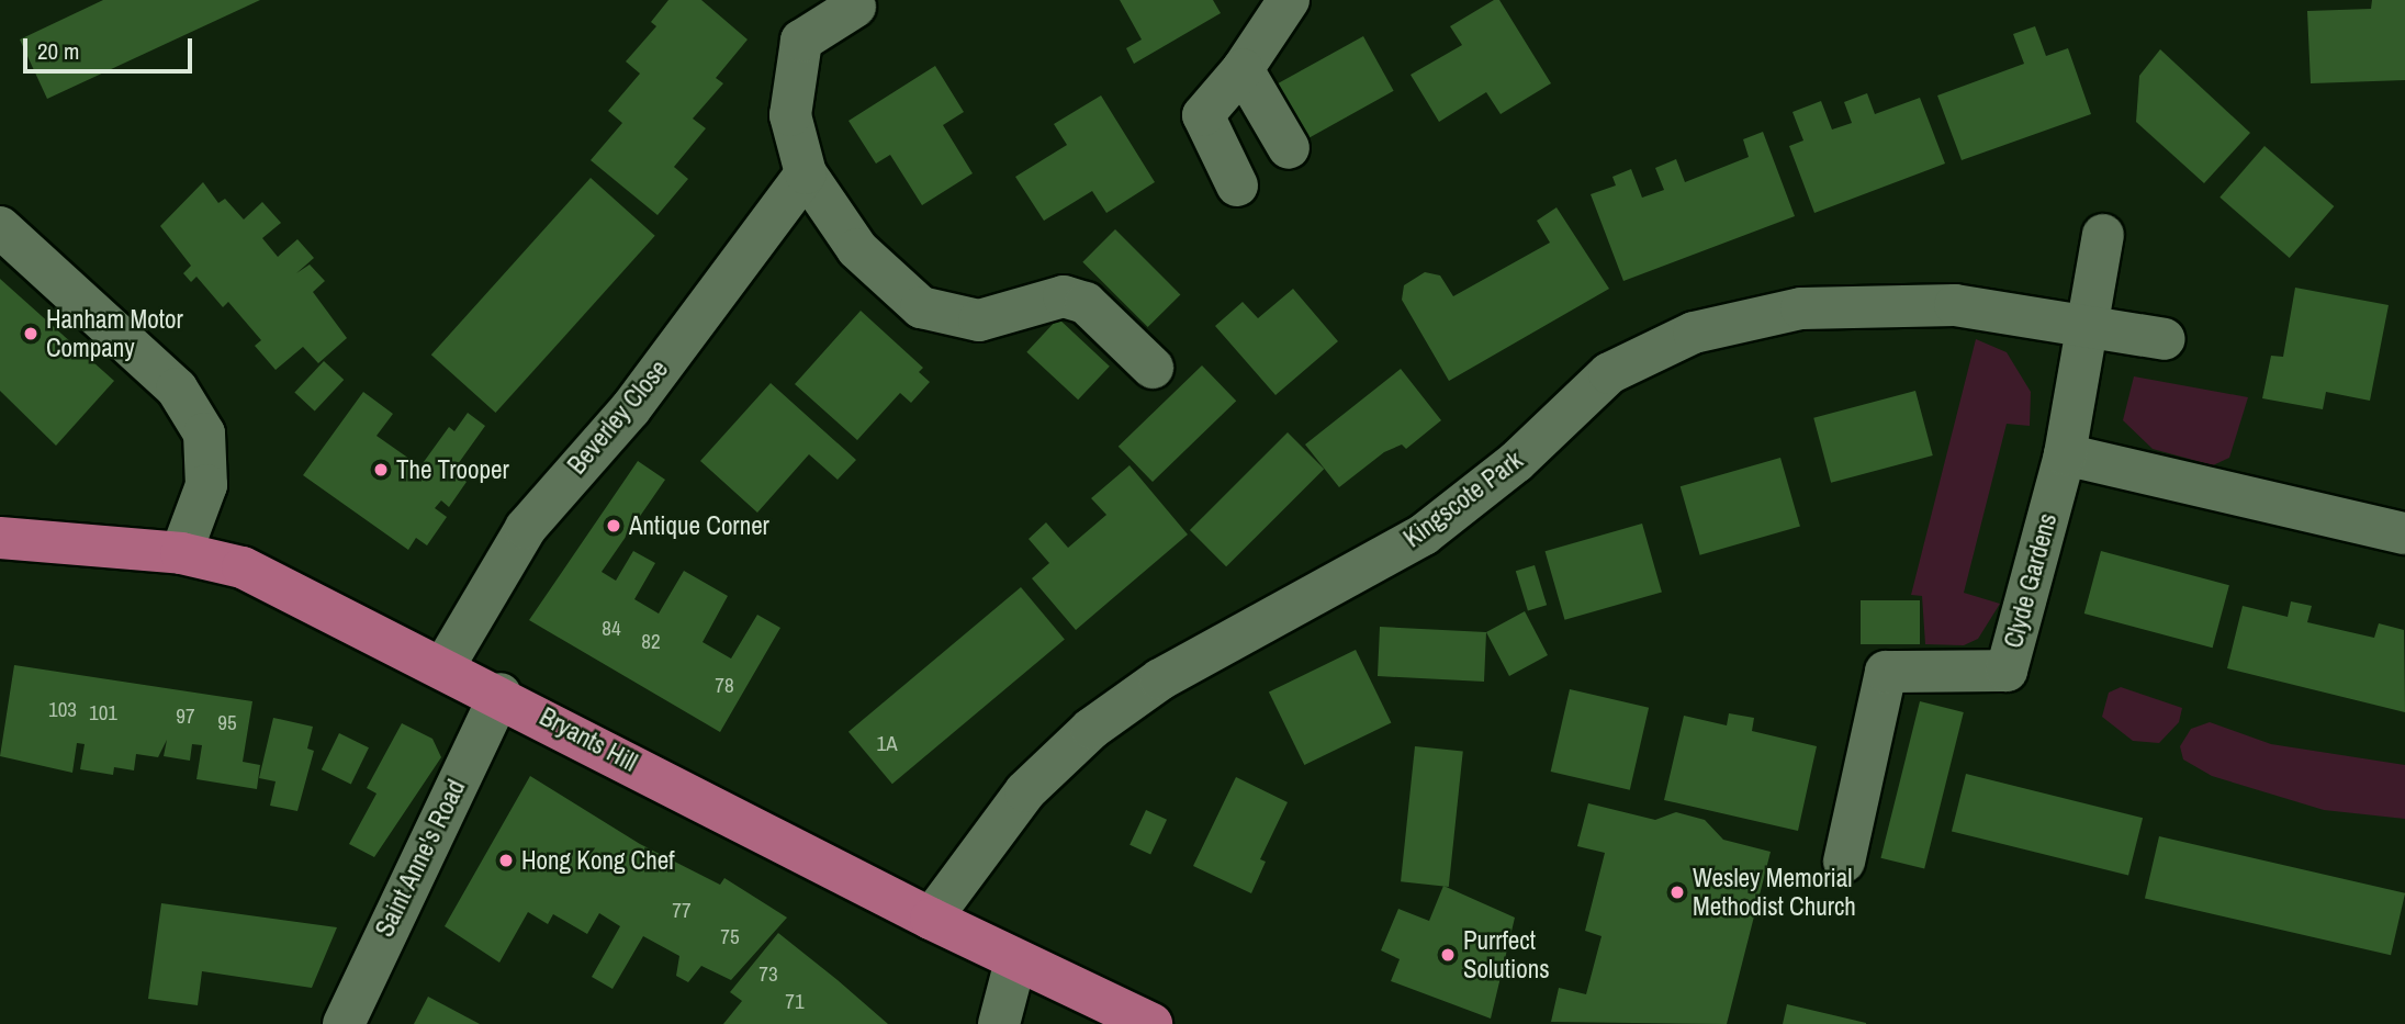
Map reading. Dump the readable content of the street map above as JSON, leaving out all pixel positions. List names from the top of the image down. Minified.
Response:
{"streets":{"main road":["Bryants Hill"],"street":["Beverley Close","Kingscote Park","Clyde Gardens","Saint Anne's Road"]},"crossings":[["Beverley Close","Bryants Hill"],["Kingscote Park","Clyde Gardens"],["Kingscote Park","Bryants Hill"],["Bryants Hill","Saint Anne's Road"]],"places":["Hanham Motor Company","The Trooper","Antique Corner","Hong Kong Chef","Wesley Memorial Methodist Church","Purrfect Solutions"],"house_numbers":["84","82","78","103","101","97","95","1A","77","75","73","71"],"scale_bar":"20 m"}
